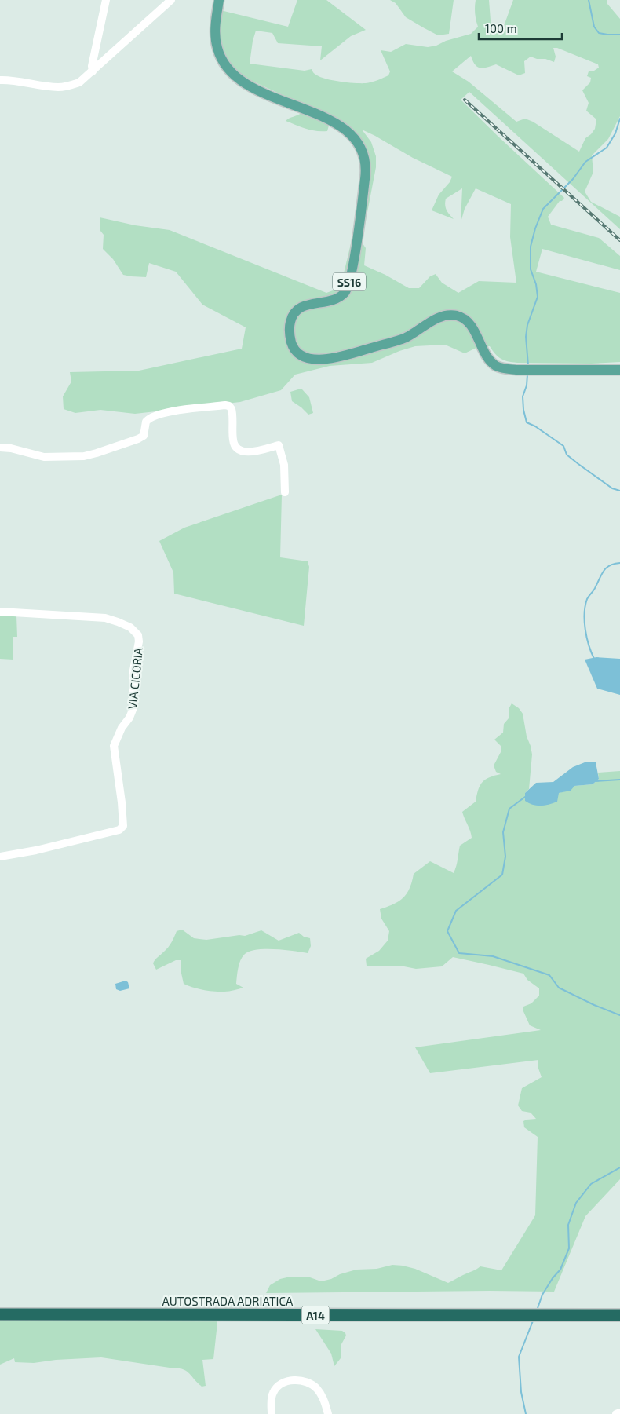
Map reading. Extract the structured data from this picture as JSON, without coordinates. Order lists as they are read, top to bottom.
{
  "streets": {
    "highway": ["AUTOSTRADA ADRIATICA", "A14"],
    "main road": ["SS16"],
    "street": ["VIA CICORIA"]
  },
  "scale_bar": "100 m"
}
